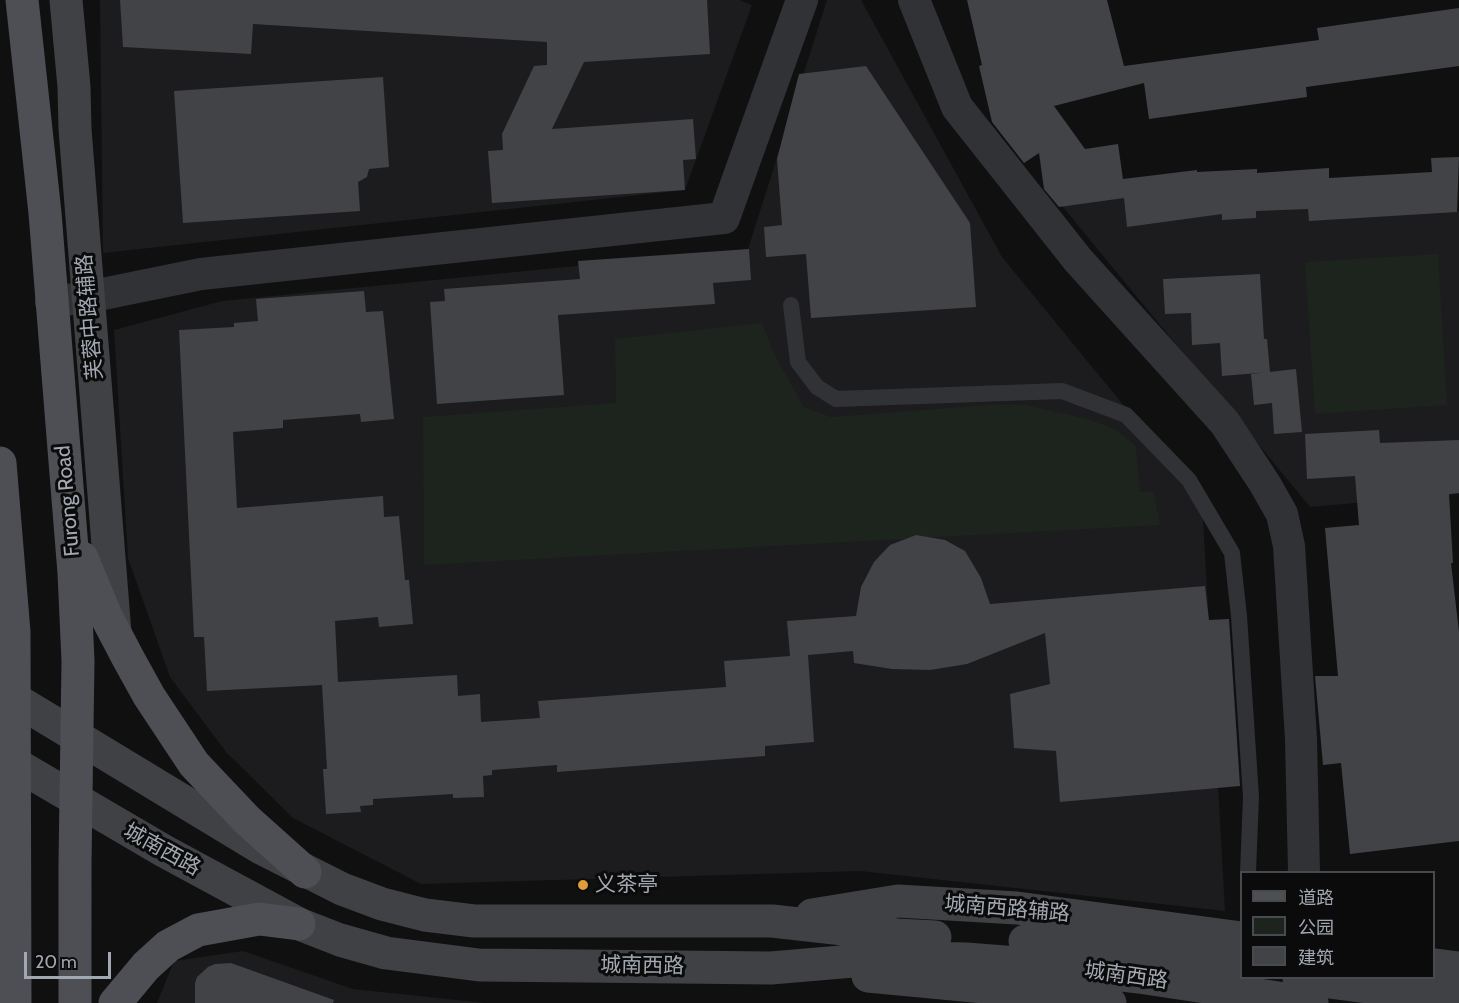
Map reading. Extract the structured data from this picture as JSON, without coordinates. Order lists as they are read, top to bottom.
{
  "streets": {
    "main road": [
      "芙蓉中路辅路",
      "Furong Road",
      "城南西路",
      "城南西路辅路"
    ]
  },
  "crossings": [
    ["Furong Road", "城南西路"],
    ["城南西路", "城南西路辅路"]
  ],
  "places": ["义茶亭"],
  "legend": ["道路", "公园", "建筑"],
  "scale_bar": "20 m"
}
